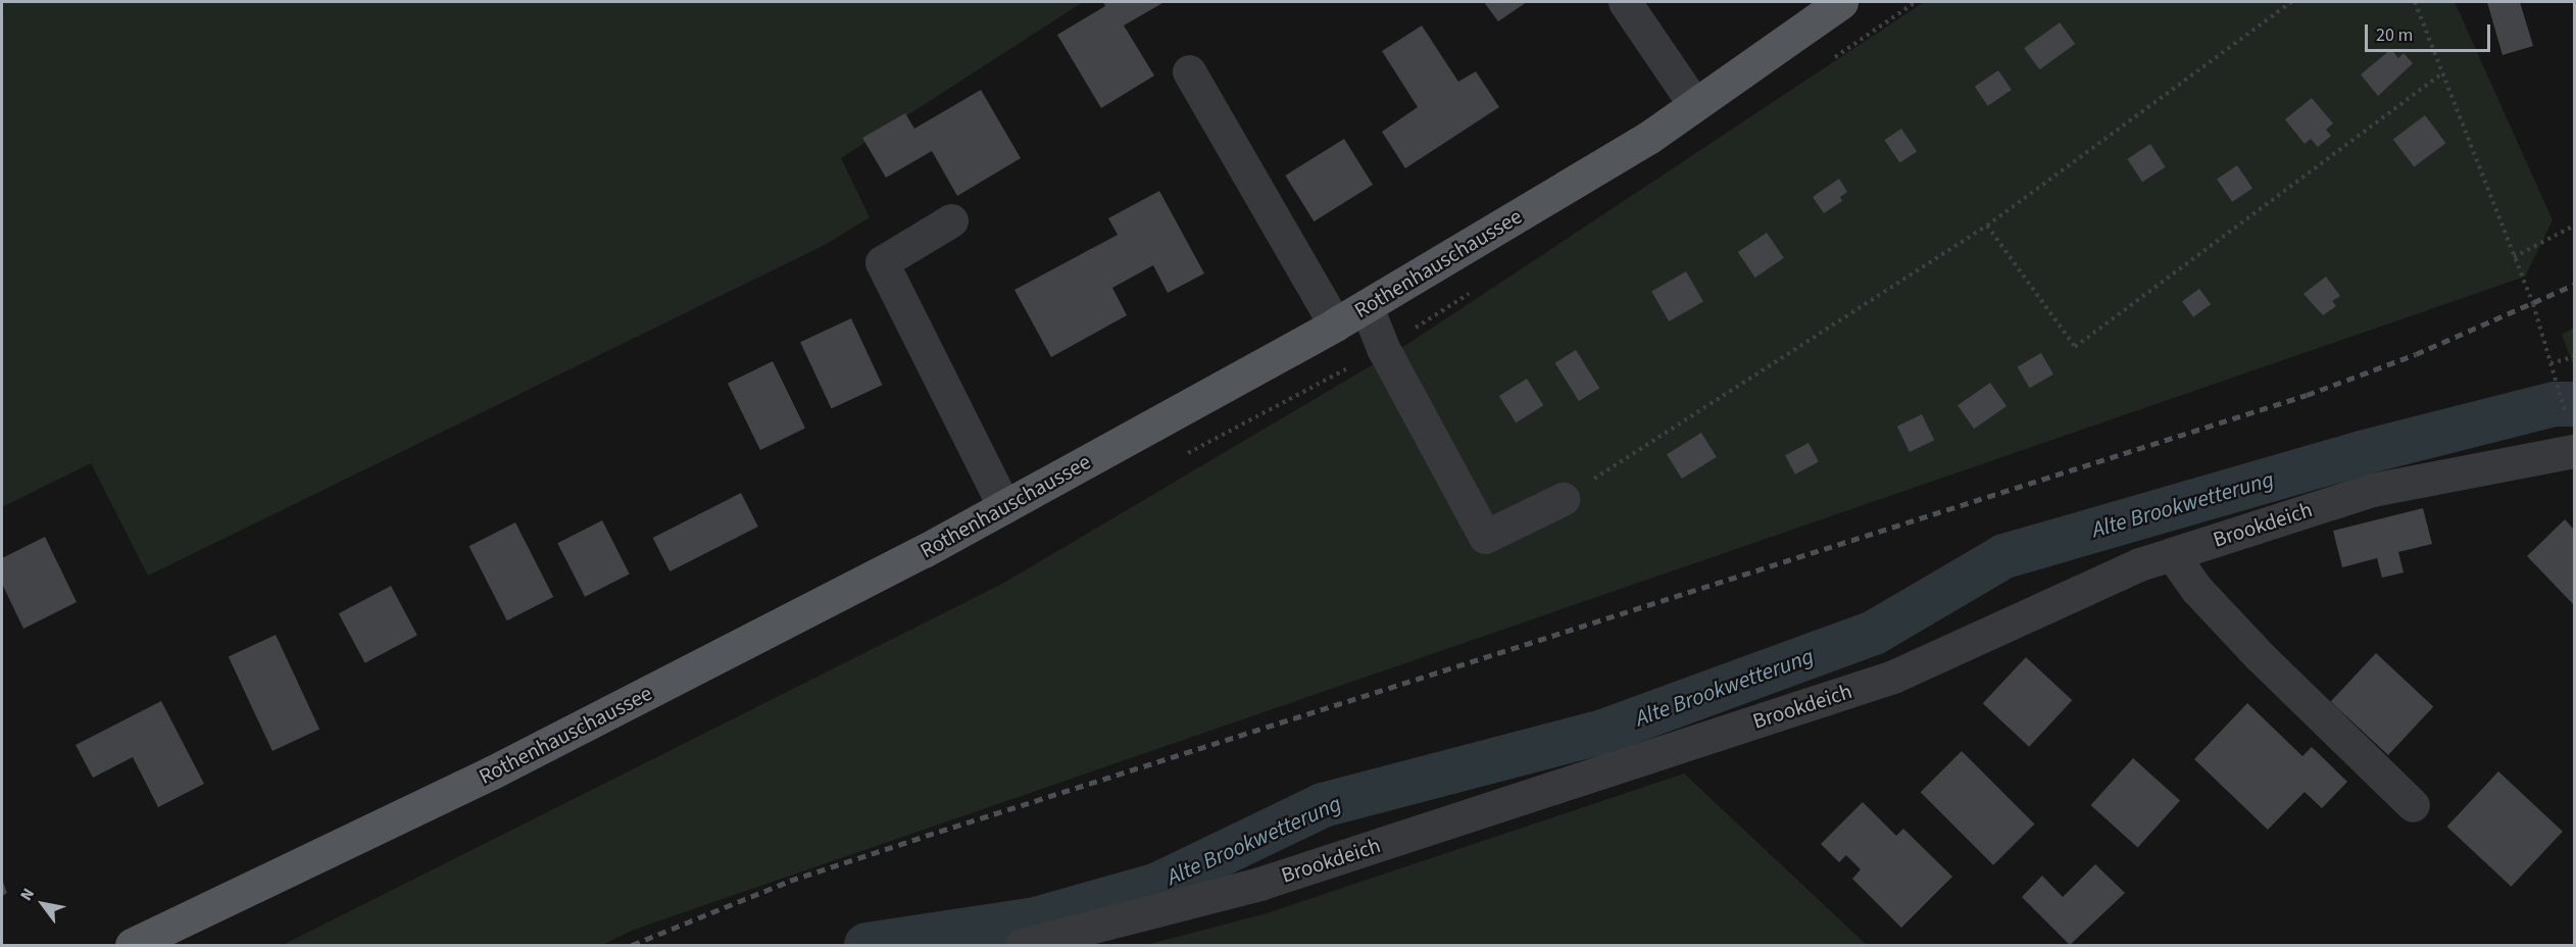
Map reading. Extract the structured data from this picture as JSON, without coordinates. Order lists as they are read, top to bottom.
{
  "streets": {
    "main road": ["Rothenhauschaussee"],
    "street": ["Brookdeich"]
  },
  "water": ["Alte Brookwetterung"],
  "scale_bar": "20 m",
  "north": "top left"
}
